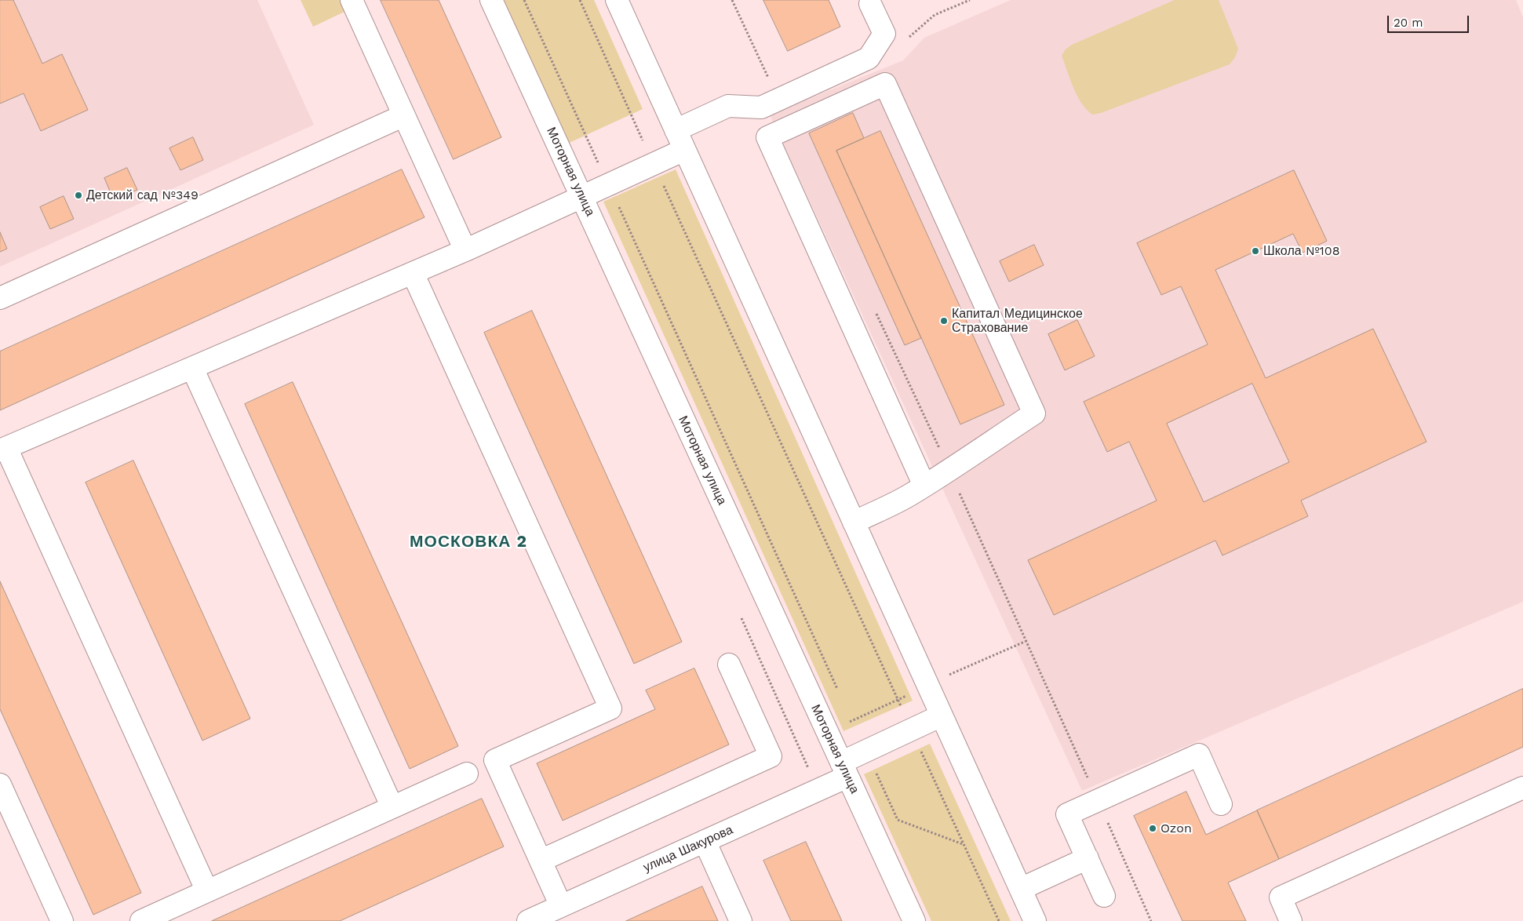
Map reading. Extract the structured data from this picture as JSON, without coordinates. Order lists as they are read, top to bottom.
{
  "streets": {
    "street": ["Моторная улица", "улица Шакурова"]
  },
  "crossings": [
    ["Моторная улица", "улица Шакурова"]
  ],
  "districts": ["МОСКОВКА 2"],
  "places": [
    "Детский сад №349",
    "Школа №108",
    "Капитал Медицинское Страхование",
    "Ozon"
  ],
  "scale_bar": "20 m"
}
